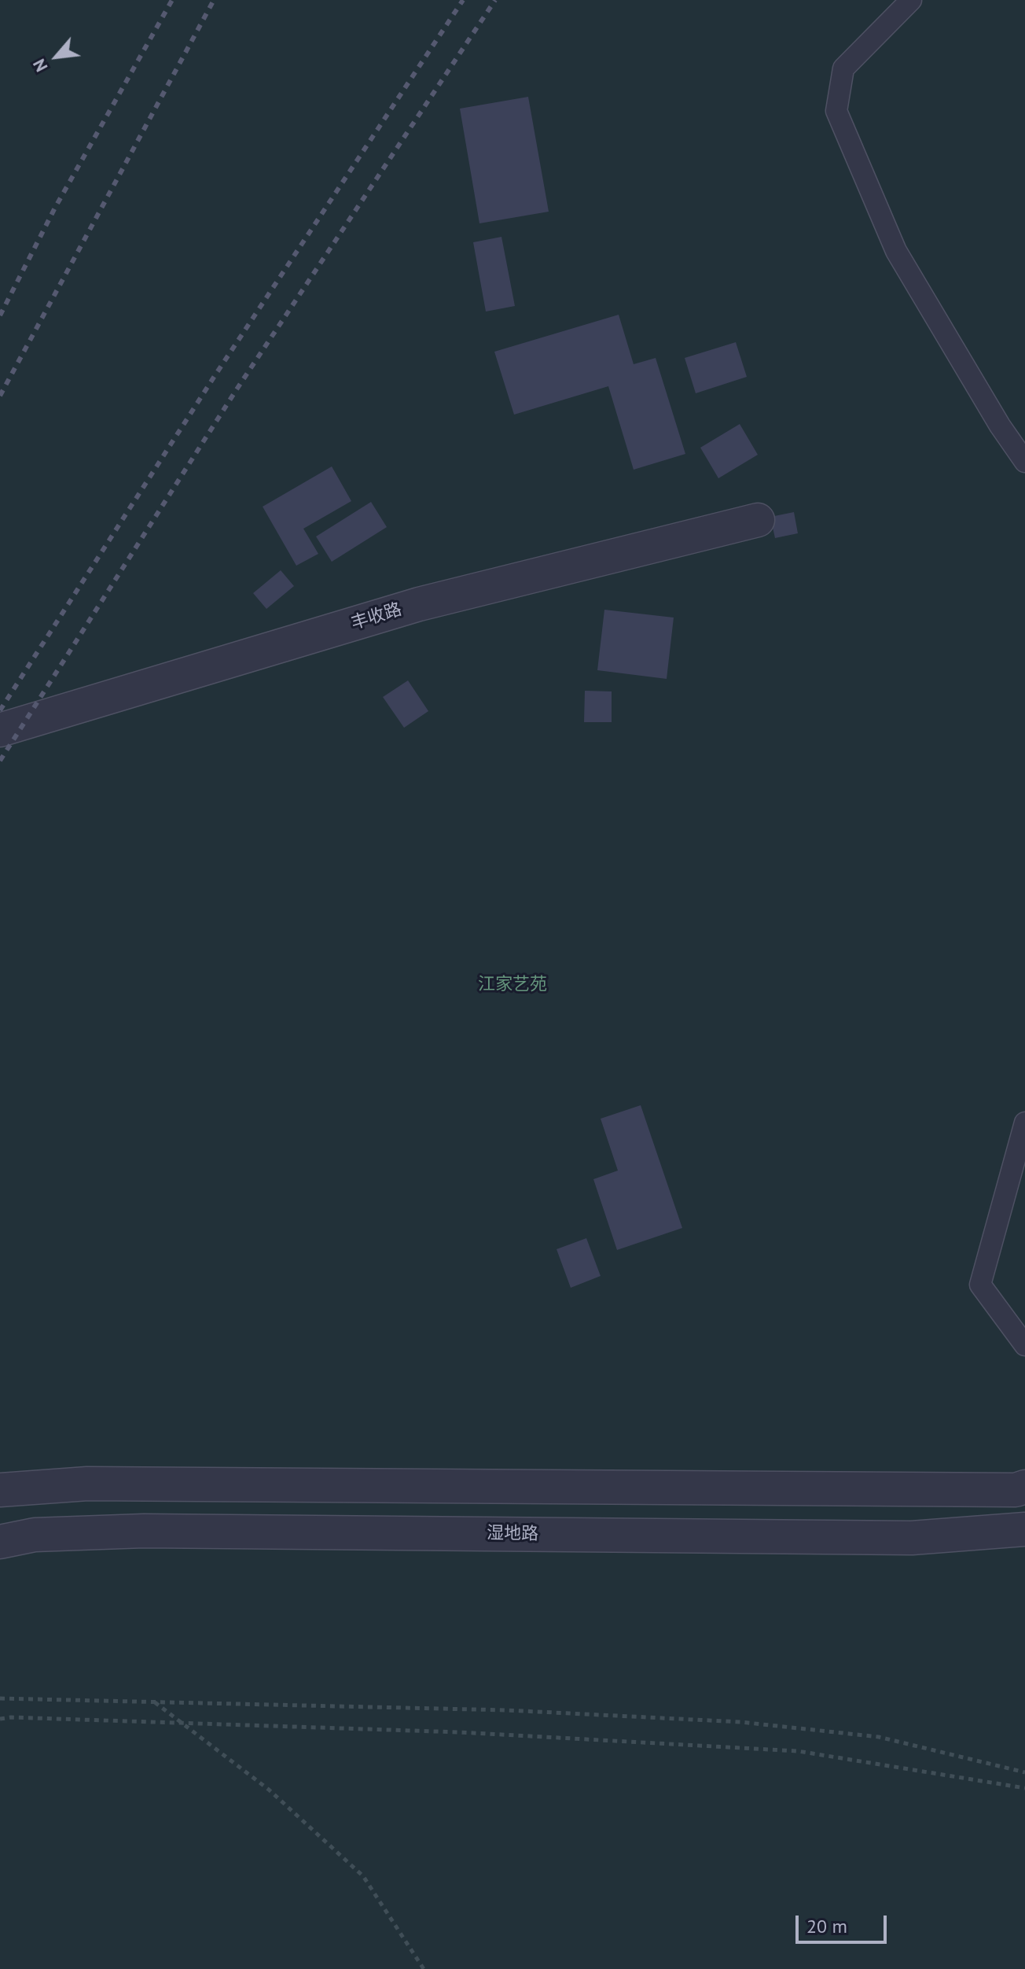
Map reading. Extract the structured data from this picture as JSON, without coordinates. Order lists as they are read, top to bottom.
{
  "streets": {
    "street": ["丰收路", "湿地路"]
  },
  "parks": ["江家艺苑"],
  "scale_bar": "20 m",
  "north": "bottom left"
}
